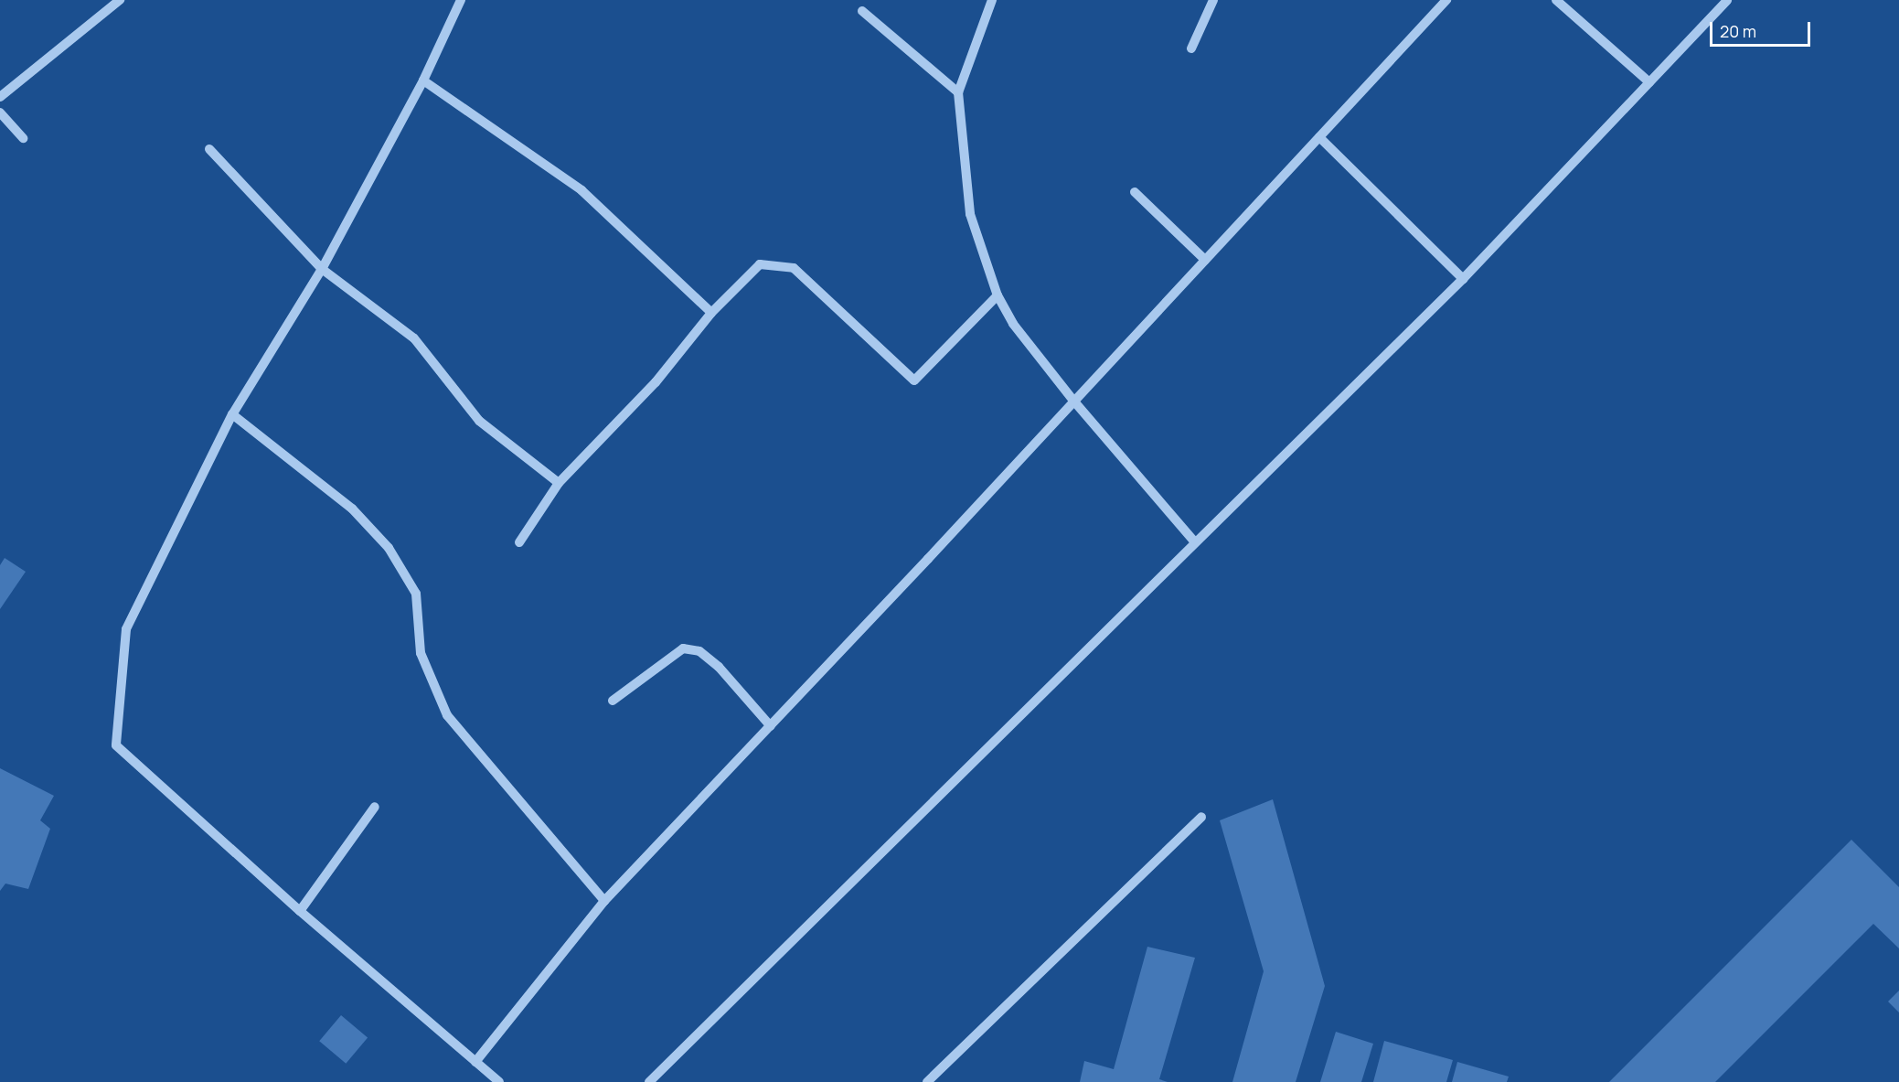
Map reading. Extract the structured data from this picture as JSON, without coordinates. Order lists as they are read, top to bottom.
{
  "scale_bar": "20 m"
}
